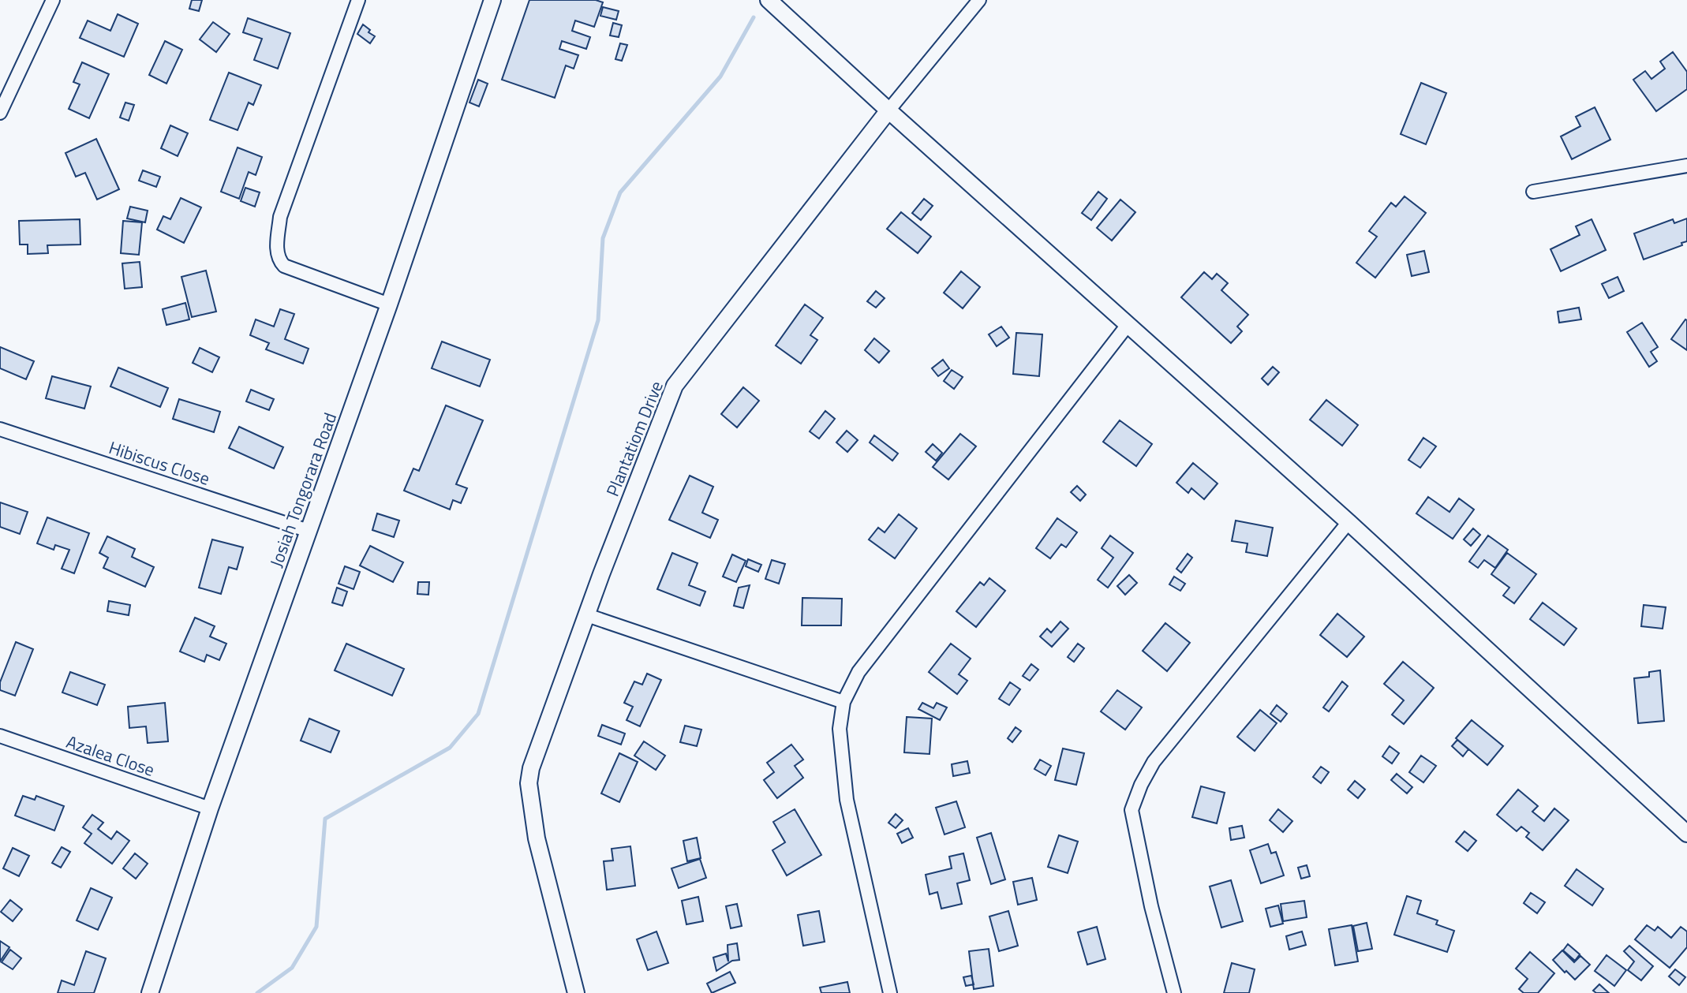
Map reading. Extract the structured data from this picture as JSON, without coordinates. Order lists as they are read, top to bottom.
{
  "streets": {
    "street": [
      "Plantatiom Drive",
      "Hibiscus Close",
      "Josiah Tongorara Road",
      "Azalea Close"
    ]
  },
  "crossings": [
    ["Hibiscus Close", "Josiah Tongorara Road"],
    ["Josiah Tongorara Road", "Azalea Close"]
  ]
}
